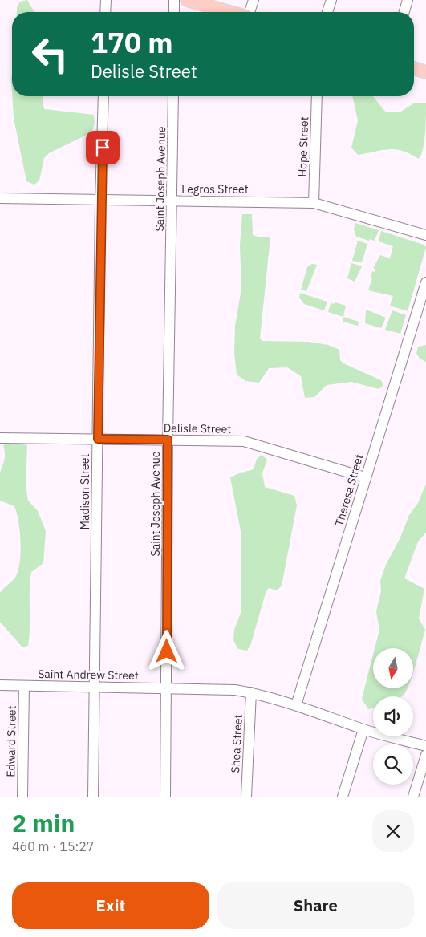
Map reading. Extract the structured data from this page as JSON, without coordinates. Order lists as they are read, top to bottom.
{
  "streets": {
    "street": [
      "Hope Street",
      "Saint Joseph Avenue",
      "Legros Street",
      "Delisle Street",
      "Theresa Street",
      "Madison Street",
      "Saint Andrew Street",
      "Edward Street",
      "Shea Street"
    ]
  },
  "crossings": [
    ["Hope Street", "Legros Street"],
    ["Saint Joseph Avenue", "Legros Street"],
    ["Saint Joseph Avenue", "Delisle Street"],
    ["Saint Joseph Avenue", "Saint Andrew Street"],
    ["Legros Street", "Madison Street"],
    ["Delisle Street", "Theresa Street"],
    ["Delisle Street", "Madison Street"],
    ["Theresa Street", "Saint Andrew Street"],
    ["Madison Street", "Saint Andrew Street"],
    ["Saint Andrew Street", "Edward Street"],
    ["Saint Andrew Street", "Shea Street"]
  ],
  "north": "bottom",
  "page": {
    "turn": ["170 m", "Delisle Street"],
    "heading": ["2 min", "460 m · 15:27"],
    "buttons": ["Exit", "Share"]
  }
}
